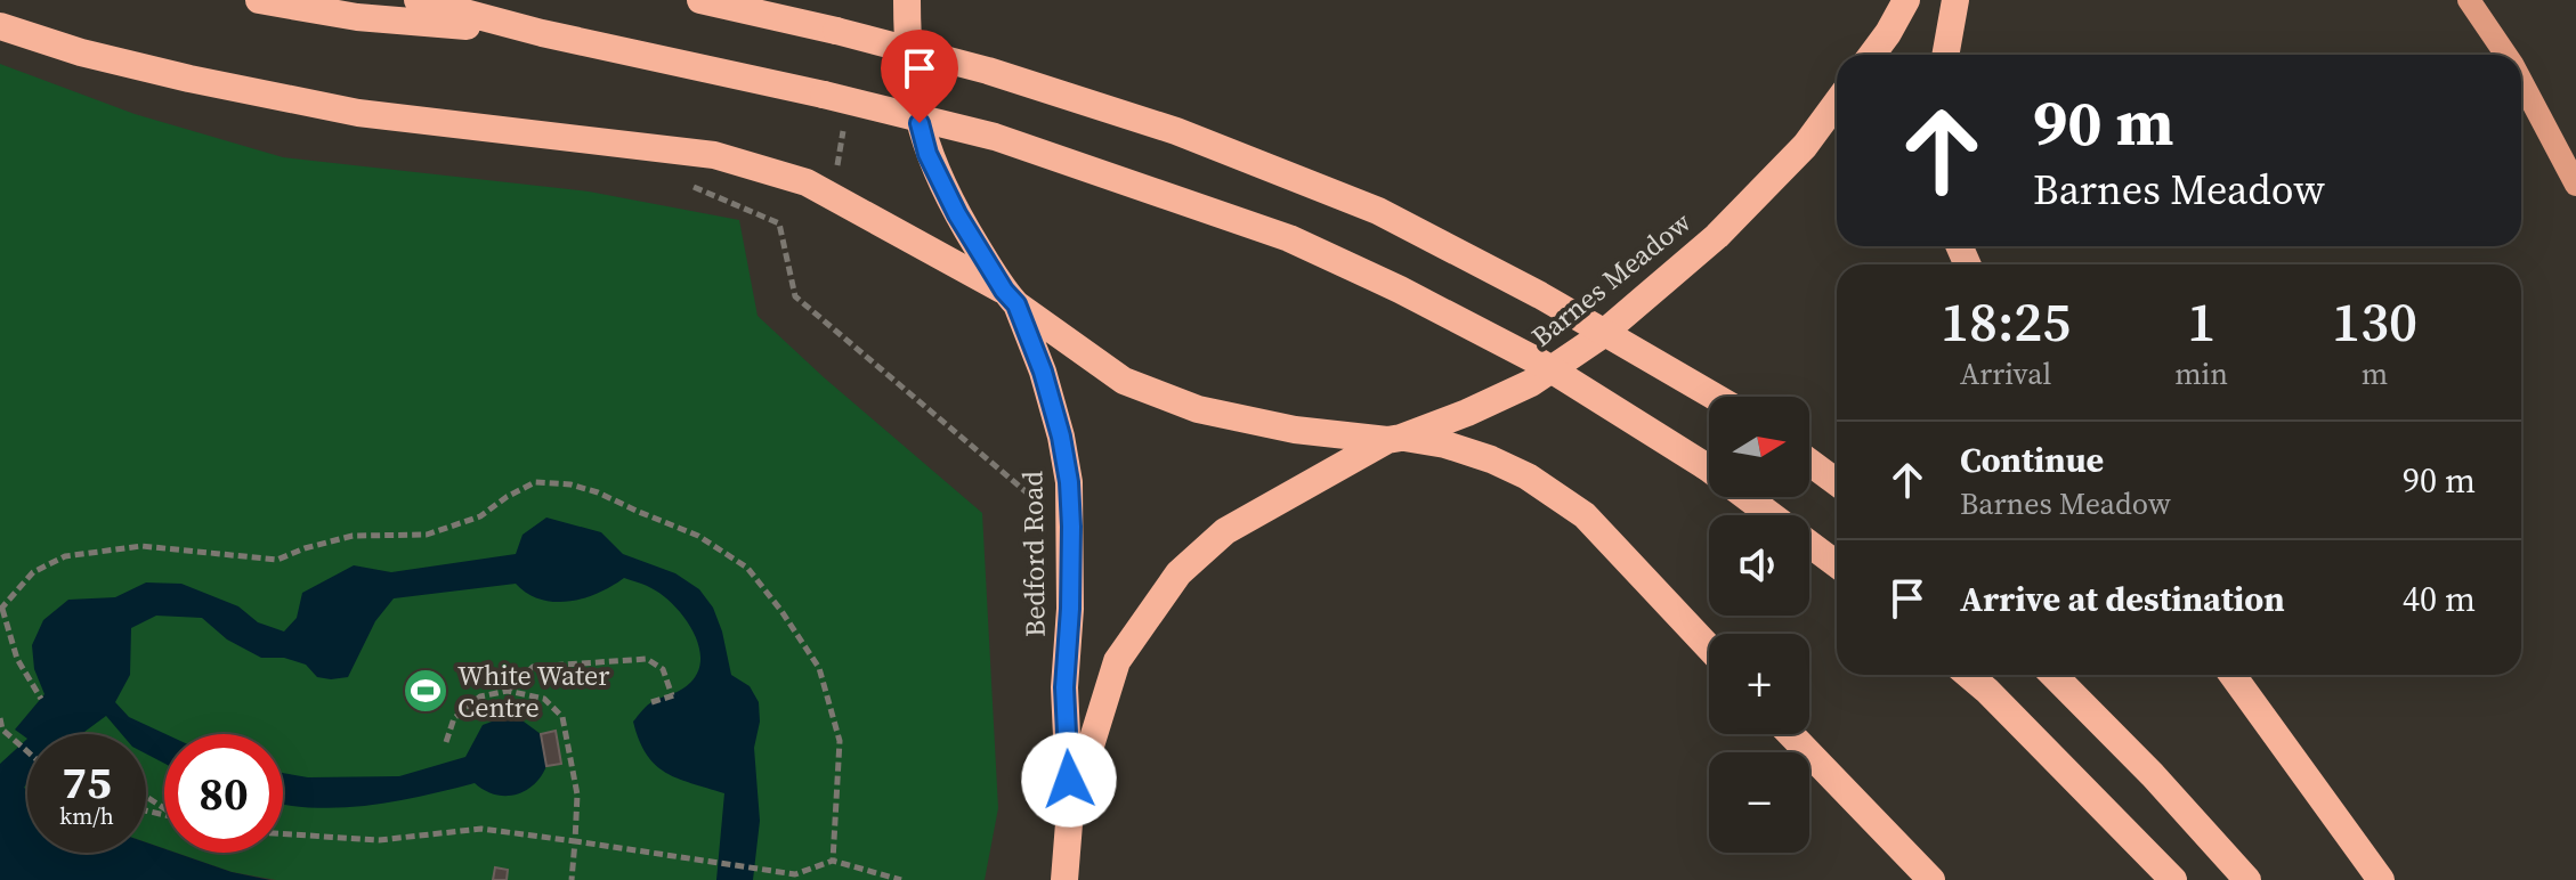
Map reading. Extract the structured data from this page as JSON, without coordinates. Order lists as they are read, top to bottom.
{
  "streets": {
    "highway": ["Barnes Meadow", "Bedford Road"]
  },
  "crossings": [
    ["Barnes Meadow", "Bedford Road"]
  ],
  "places": {
    "sports": ["White Water Centre"]
  },
  "north": "right",
  "page": {
    "turn": ["90 m", "Barnes Meadow"],
    "eta": [
      "18:25",
      "Arrival",
      "1",
      "min",
      "130",
      "m"
    ],
    "map_buttons": ["+", "−"],
    "list": [
      {
        "name": "Continue",
        "note": "Barnes Meadow",
        "value": "90 m"
      },
      {
        "name": "Arrive at destination",
        "value": "40 m"
      }
    ],
    "speed": "75 km/h",
    "limit": "80"
  }
}
